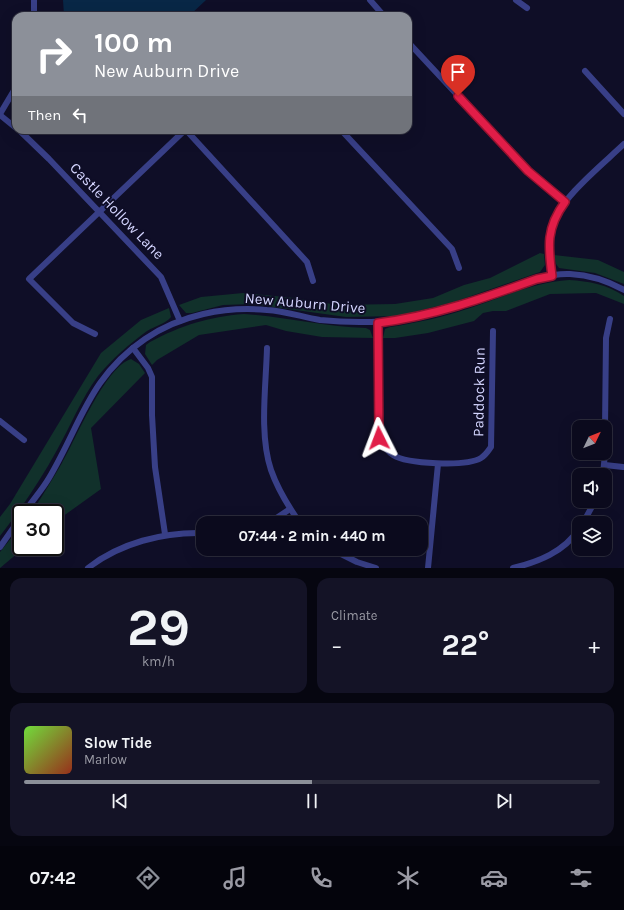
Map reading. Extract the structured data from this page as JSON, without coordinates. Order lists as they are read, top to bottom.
{
  "streets": {
    "street": ["Castle Hollow Lane", "New Auburn Drive", "Paddock Run"]
  },
  "crossings": [
    ["Castle Hollow Lane", "New Auburn Drive"]
  ],
  "north": "top right",
  "page": {
    "turn": ["100 m", "New Auburn Drive"],
    "then": "Then",
    "limit": "30",
    "trip": "07:44 · 2 min · 440 m",
    "tile": [
      ["29", "km/h"],
      "Climate"
    ],
    "heat": ["−", "22°", "+"],
    "song": ["Slow Tide", "Marlow"],
    "tabs": "07:42"
  }
}
